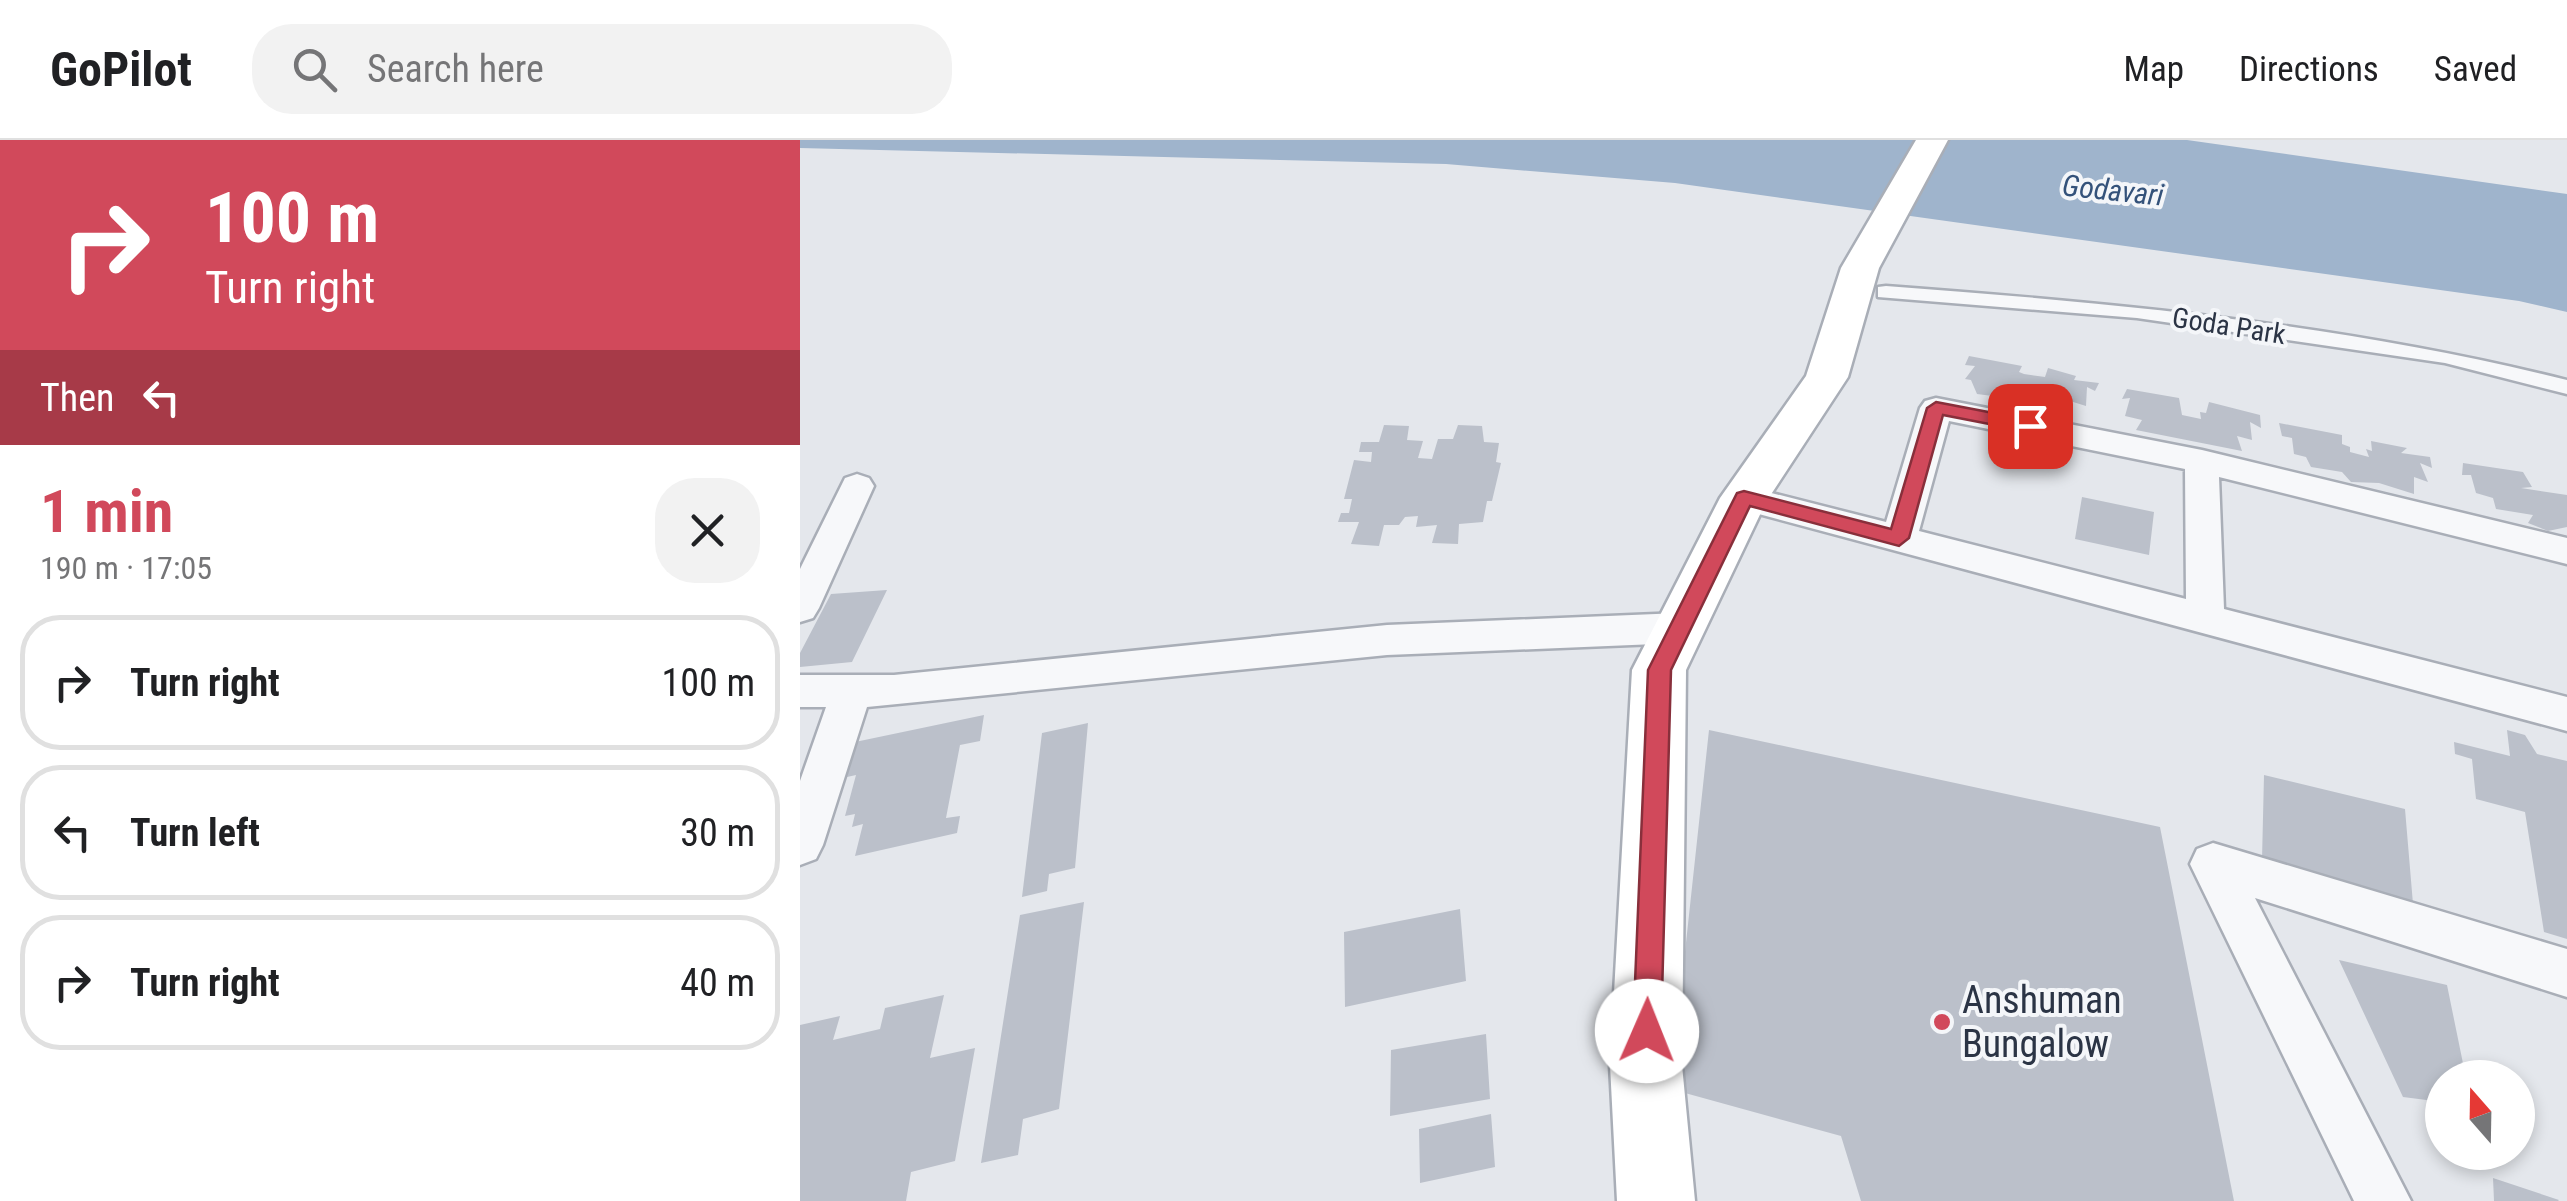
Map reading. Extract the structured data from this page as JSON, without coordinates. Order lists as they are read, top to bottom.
{
  "streets": {
    "street": ["Goda Park"]
  },
  "water": ["Godavari"],
  "places": ["Anshuman Bungalow"],
  "north": "top",
  "page": {
    "header": "GoPilot",
    "search": "Search here",
    "nav": ["Map", "Directions", "Saved"],
    "turn": ["100 m", "Turn right"],
    "then": "Then",
    "heading": ["1 min", "190 m · 17:05"],
    "list": [
      {
        "name": "Turn right",
        "value": "100 m"
      },
      {
        "name": "Turn left",
        "value": "30 m"
      },
      {
        "name": "Turn right",
        "value": "40 m"
      }
    ]
  }
}
